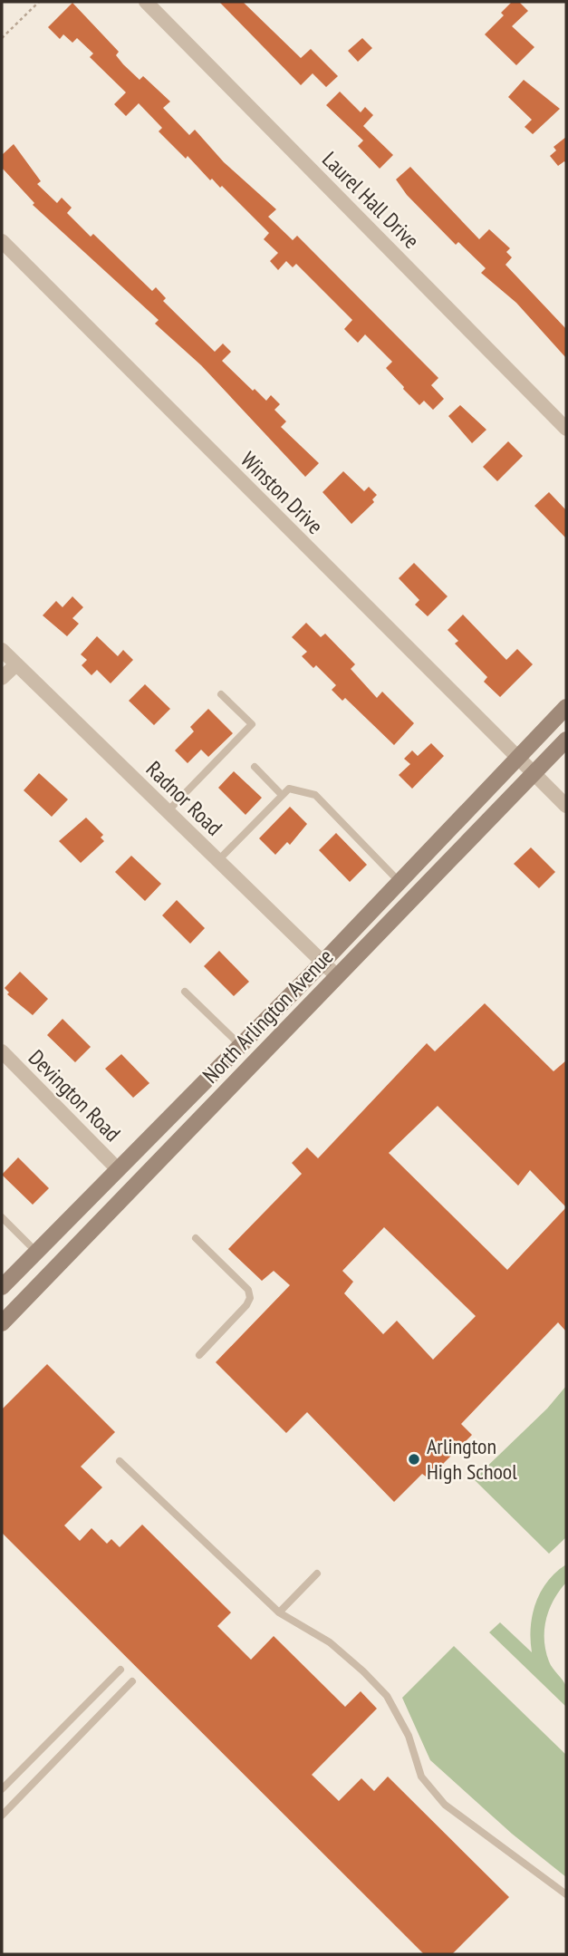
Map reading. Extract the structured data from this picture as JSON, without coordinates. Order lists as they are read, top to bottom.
{
  "streets": {
    "main road": ["North Arlington Avenue"],
    "street": [
      "Laurel Hall Drive",
      "Winston Drive",
      "Radnor Road",
      "Devington Road"
    ]
  },
  "crossings": [
    ["Winston Drive", "North Arlington Avenue"],
    ["Radnor Road", "North Arlington Avenue"],
    ["North Arlington Avenue", "Devington Road"]
  ],
  "places": ["Arlington High School"]
}
